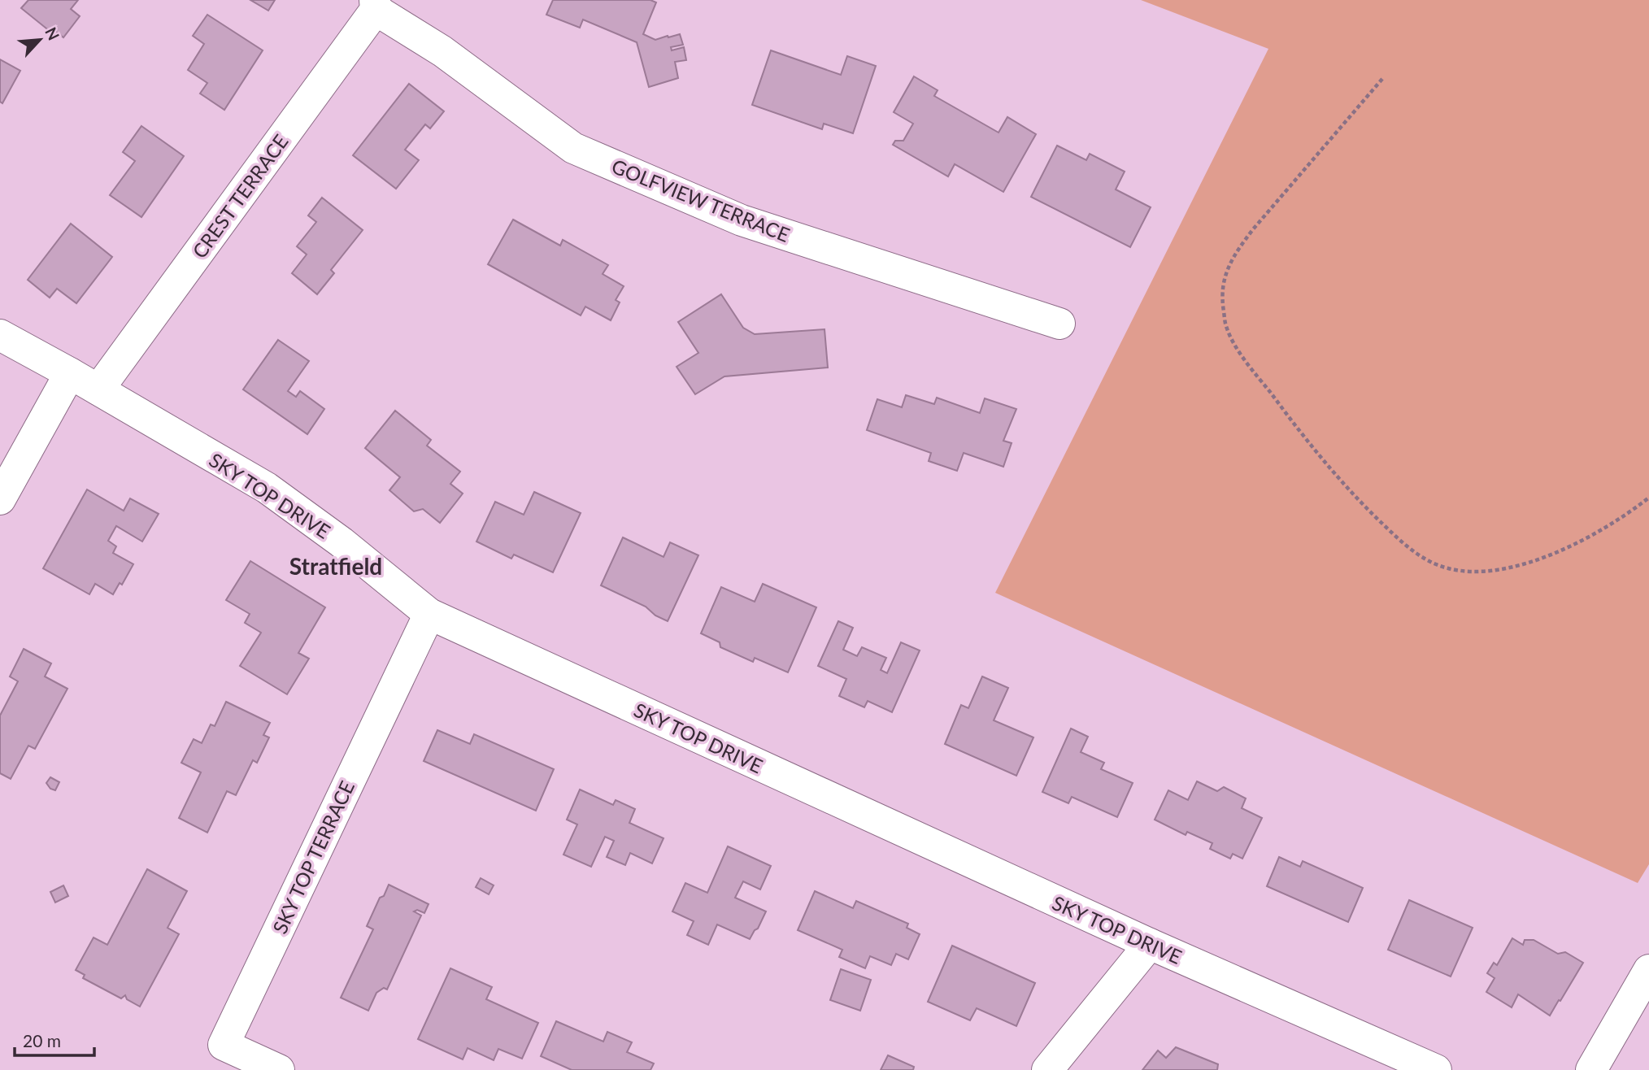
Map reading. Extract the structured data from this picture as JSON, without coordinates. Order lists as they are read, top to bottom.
{
  "streets": {
    "street": [
      "CREST TERRACE",
      "GOLFVIEW TERRACE",
      "SKY TOP DRIVE",
      "SKY TOP TERRACE"
    ]
  },
  "crossings": [
    ["CREST TERRACE", "GOLFVIEW TERRACE"],
    ["CREST TERRACE", "SKY TOP DRIVE"],
    ["SKY TOP DRIVE", "SKY TOP TERRACE"]
  ],
  "districts": ["Stratfield"],
  "scale_bar": "20 m",
  "north": "top right"
}
